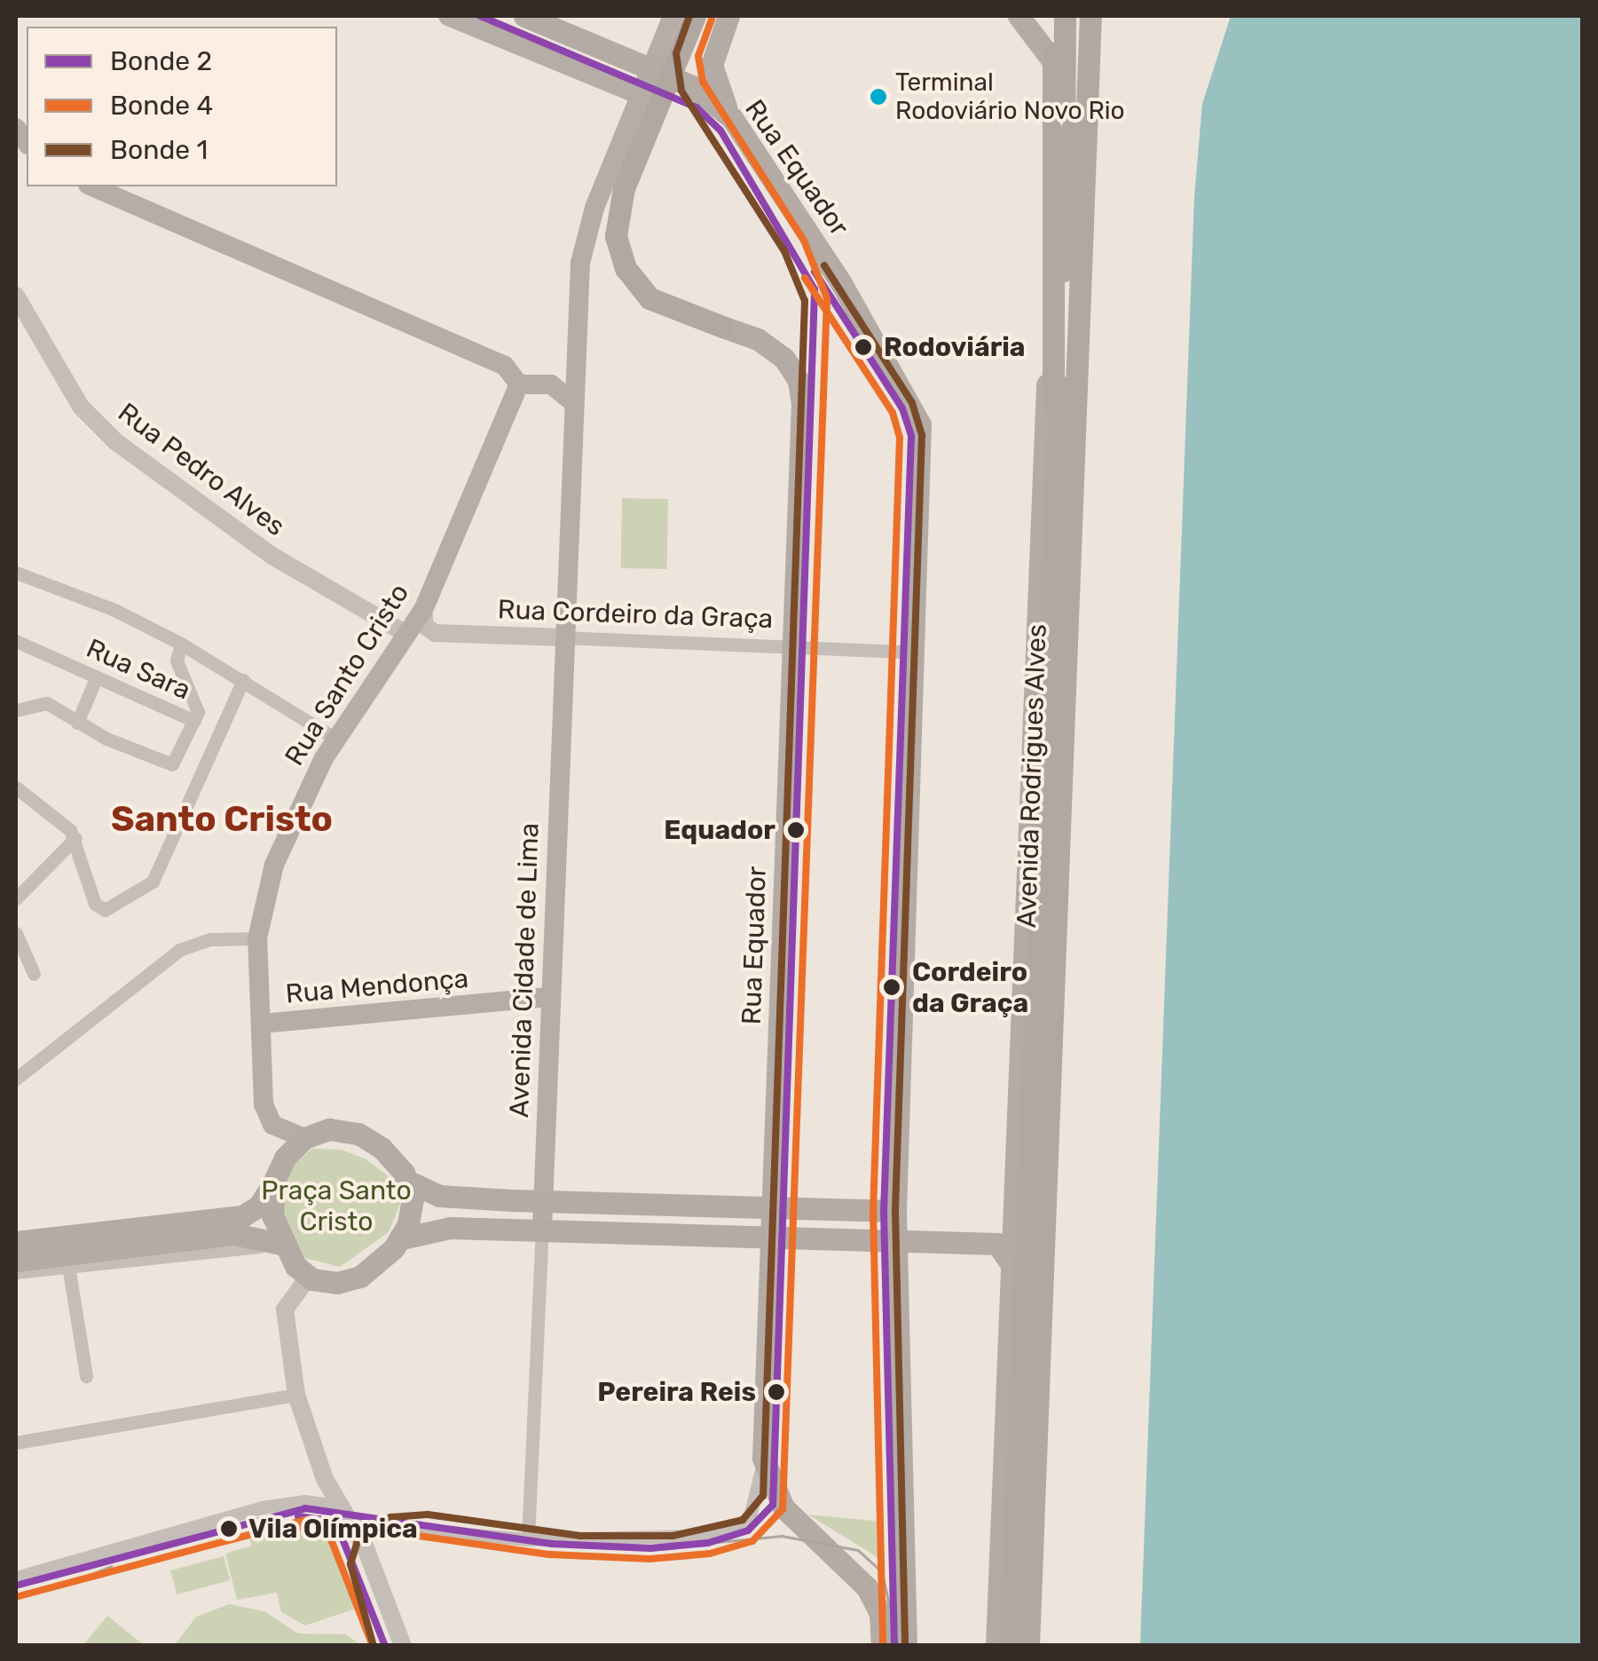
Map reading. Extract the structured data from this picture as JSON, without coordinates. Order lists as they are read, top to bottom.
{
  "streets": {
    "highway": ["Avenida Rodrigues Alves"],
    "main road": [
      "Rua Equador",
      "Rua Santo Cristo",
      "Avenida Cidade de Lima",
      "Rua Mendonça"
    ],
    "street": ["Rua Pedro Alves", "Rua Cordeiro da Graça", "Rua Sara"]
  },
  "crossings": [
    ["Rua Equador", "Rua Cordeiro da Graça"],
    ["Rua Equador", "Avenida Cidade de Lima"],
    ["Rua Pedro Alves", "Rua Santo Cristo"],
    ["Rua Cordeiro da Graça", "Rua Santo Cristo"],
    ["Rua Cordeiro da Graça", "Avenida Cidade de Lima"],
    ["Rua Sara", "Rua Santo Cristo"],
    ["Rua Santo Cristo", "Rua Mendonça"],
    ["Avenida Cidade de Lima", "Rua Mendonça"]
  ],
  "districts": ["Santo Cristo"],
  "parks": ["Praça Santo Cristo"],
  "places": [
    "Terminal Rodoviário Novo Rio",
    "Rodoviária",
    "Equador",
    "Cordeiro da Graça",
    "Pereira Reis",
    "Vila Olímpica"
  ],
  "lines": ["tram line 2", "tram line 1", "tram line 4"],
  "legend": ["Bonde 2", "Bonde 4", "Bonde 1"]
}
